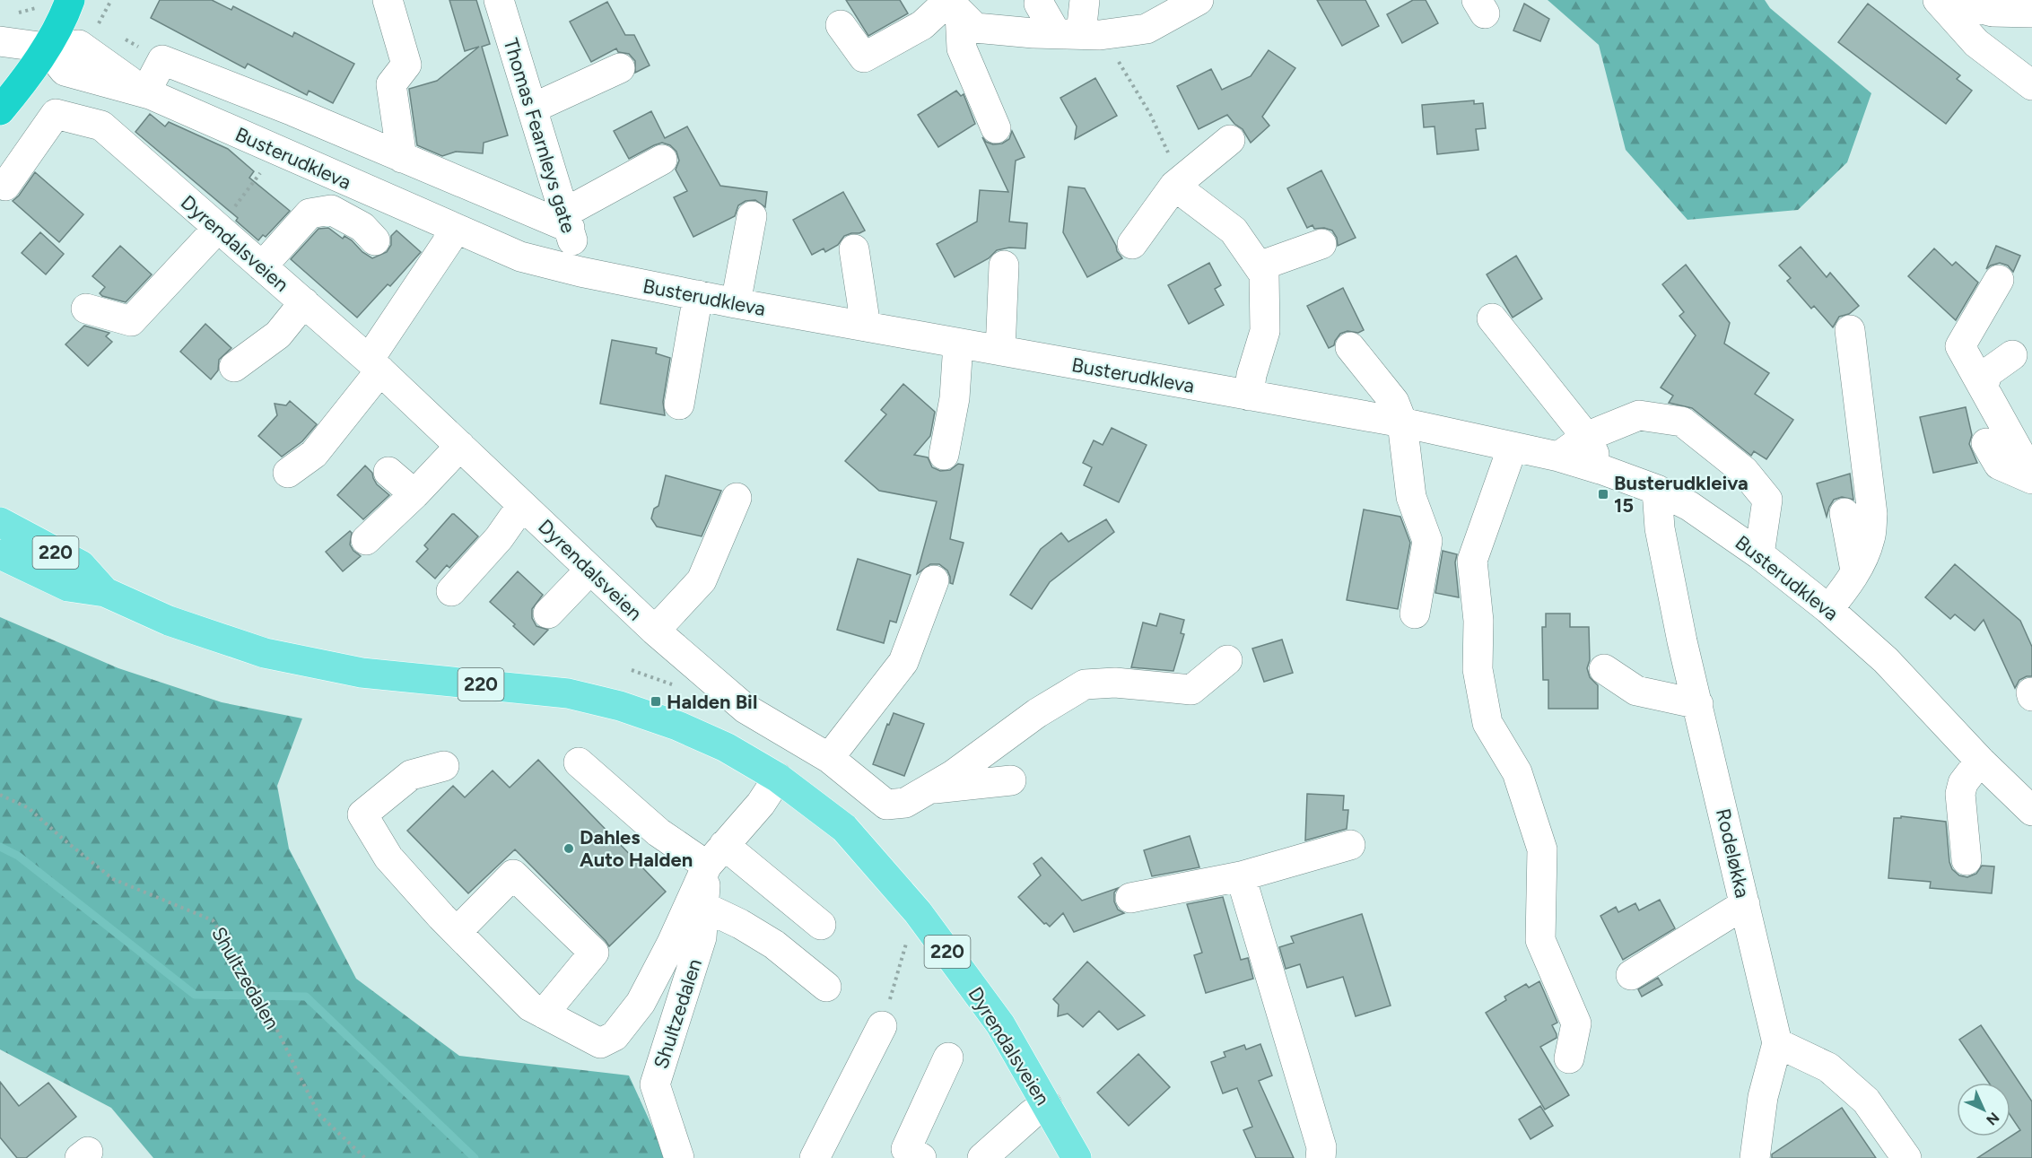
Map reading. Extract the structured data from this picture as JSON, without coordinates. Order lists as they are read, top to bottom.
{
  "streets": {
    "main road": ["Dyrendalsveien", "220"],
    "street": [
      "Thomas Fearnleys gate",
      "Busterudkleva",
      "Rodeløkka",
      "Shultzedalen"
    ]
  },
  "crossings": [
    ["Thomas Fearnleys gate", "Busterudkleva"],
    ["Busterudkleva", "Rodeløkka"],
    ["Dyrendalsveien", "220"]
  ],
  "places": {
    "transit": ["Busterudkleiva 15", "Halden Bil"],
    "other": ["Dahles Auto Halden"]
  },
  "north": "bottom right"
}
